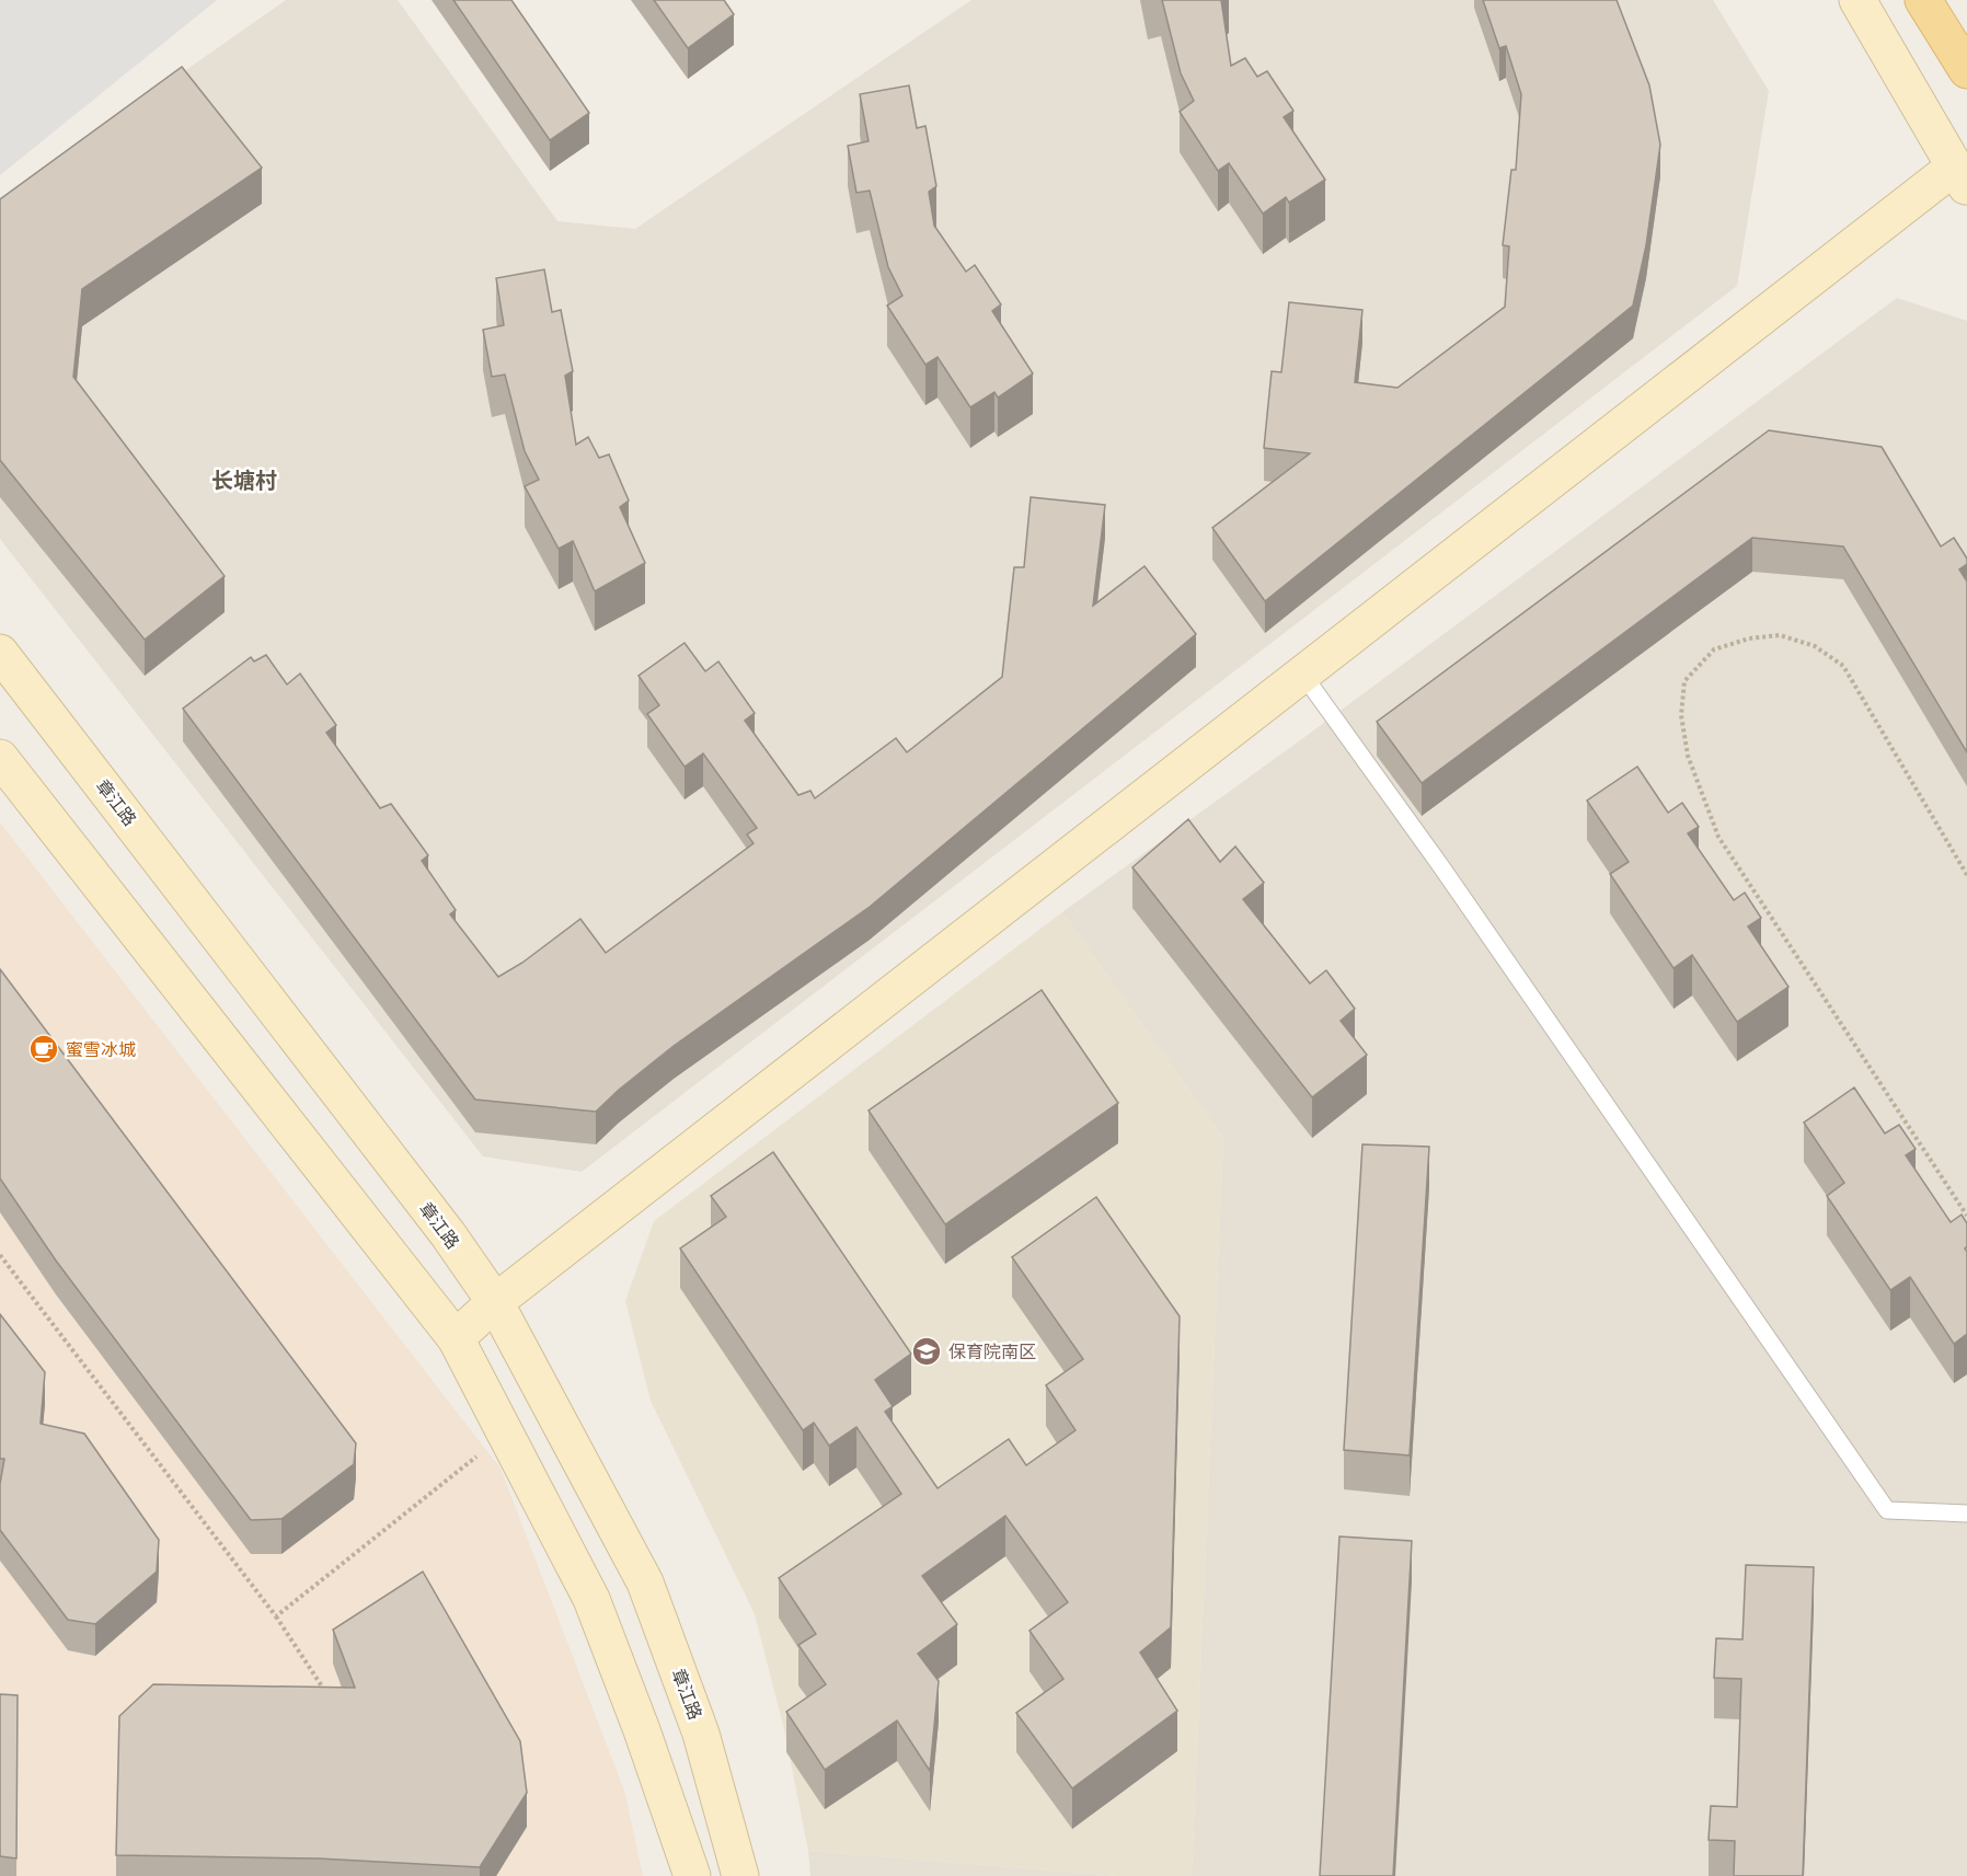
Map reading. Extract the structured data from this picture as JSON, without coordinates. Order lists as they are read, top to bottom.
{
  "streets": {
    "main road": ["章江路"]
  },
  "districts": ["长塘村"],
  "places": {
    "cafe": ["蜜雪冰城"],
    "school or university": ["保育院南区"]
  }
}
